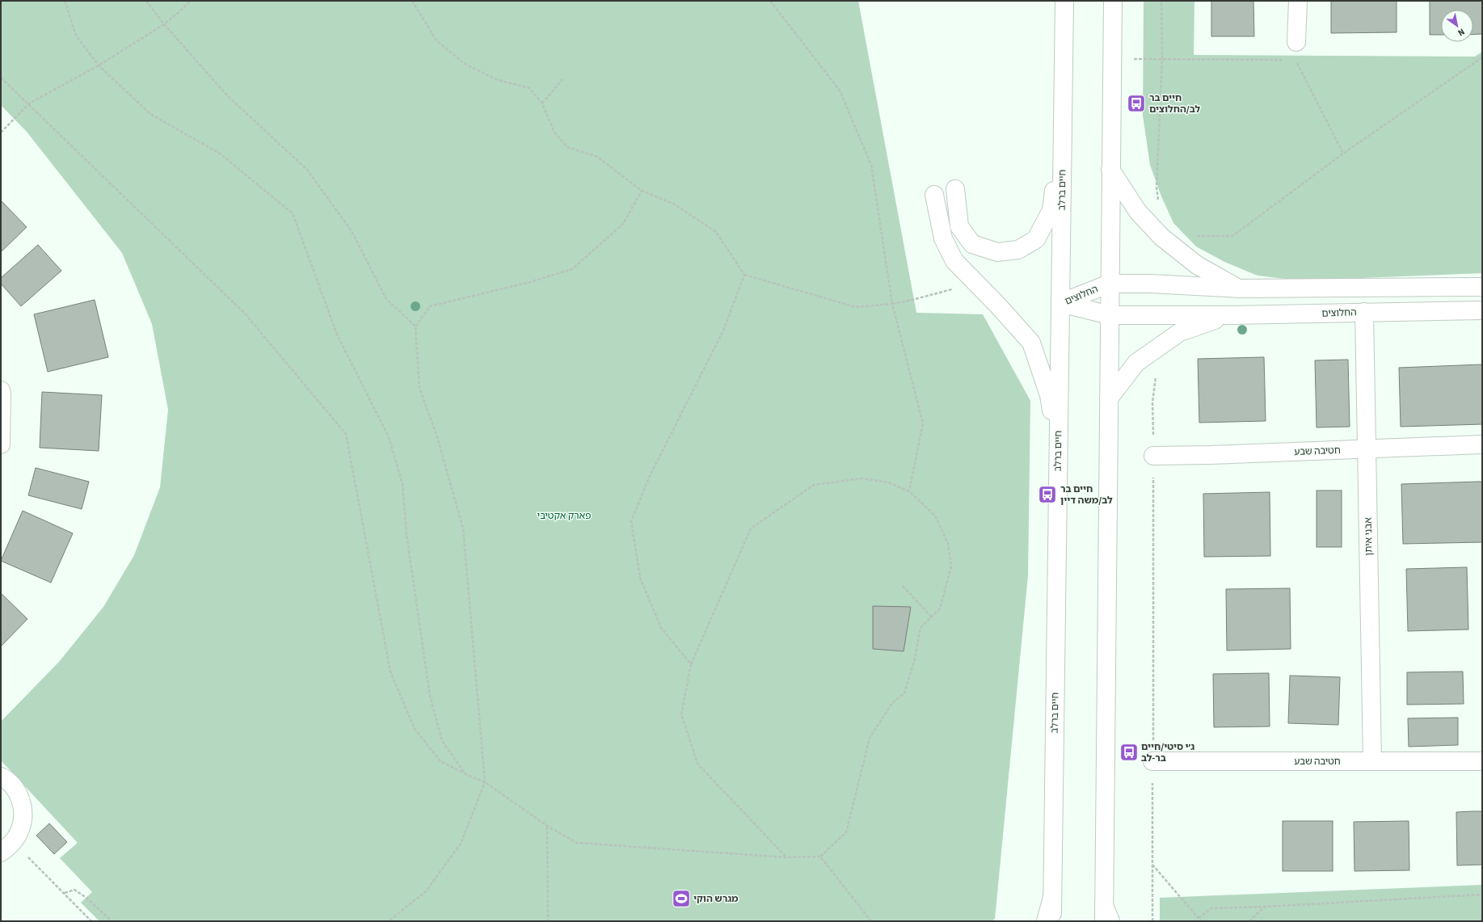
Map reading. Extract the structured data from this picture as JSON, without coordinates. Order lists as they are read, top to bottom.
{
  "streets": {
    "street": [
      "חיים ברלב",
      "החלוצים",
      "חטיבה שבע",
      "אבני איתן"
    ]
  },
  "crossings": [
    ["חיים ברלב", "החלוצים"],
    ["החלוצים", "אבני איתן"],
    ["חטיבה שבע", "אבני איתן"]
  ],
  "parks": ["פארק אקטיבי"],
  "places": {
    "bus stop": ["חיים בר לב/החלוצים", "חיים בר לב/משה דיין", "ג׳י סיטי/חיים בר-לב"],
    "sports": ["מגרש הוקי"]
  },
  "north": "bottom right"
}
